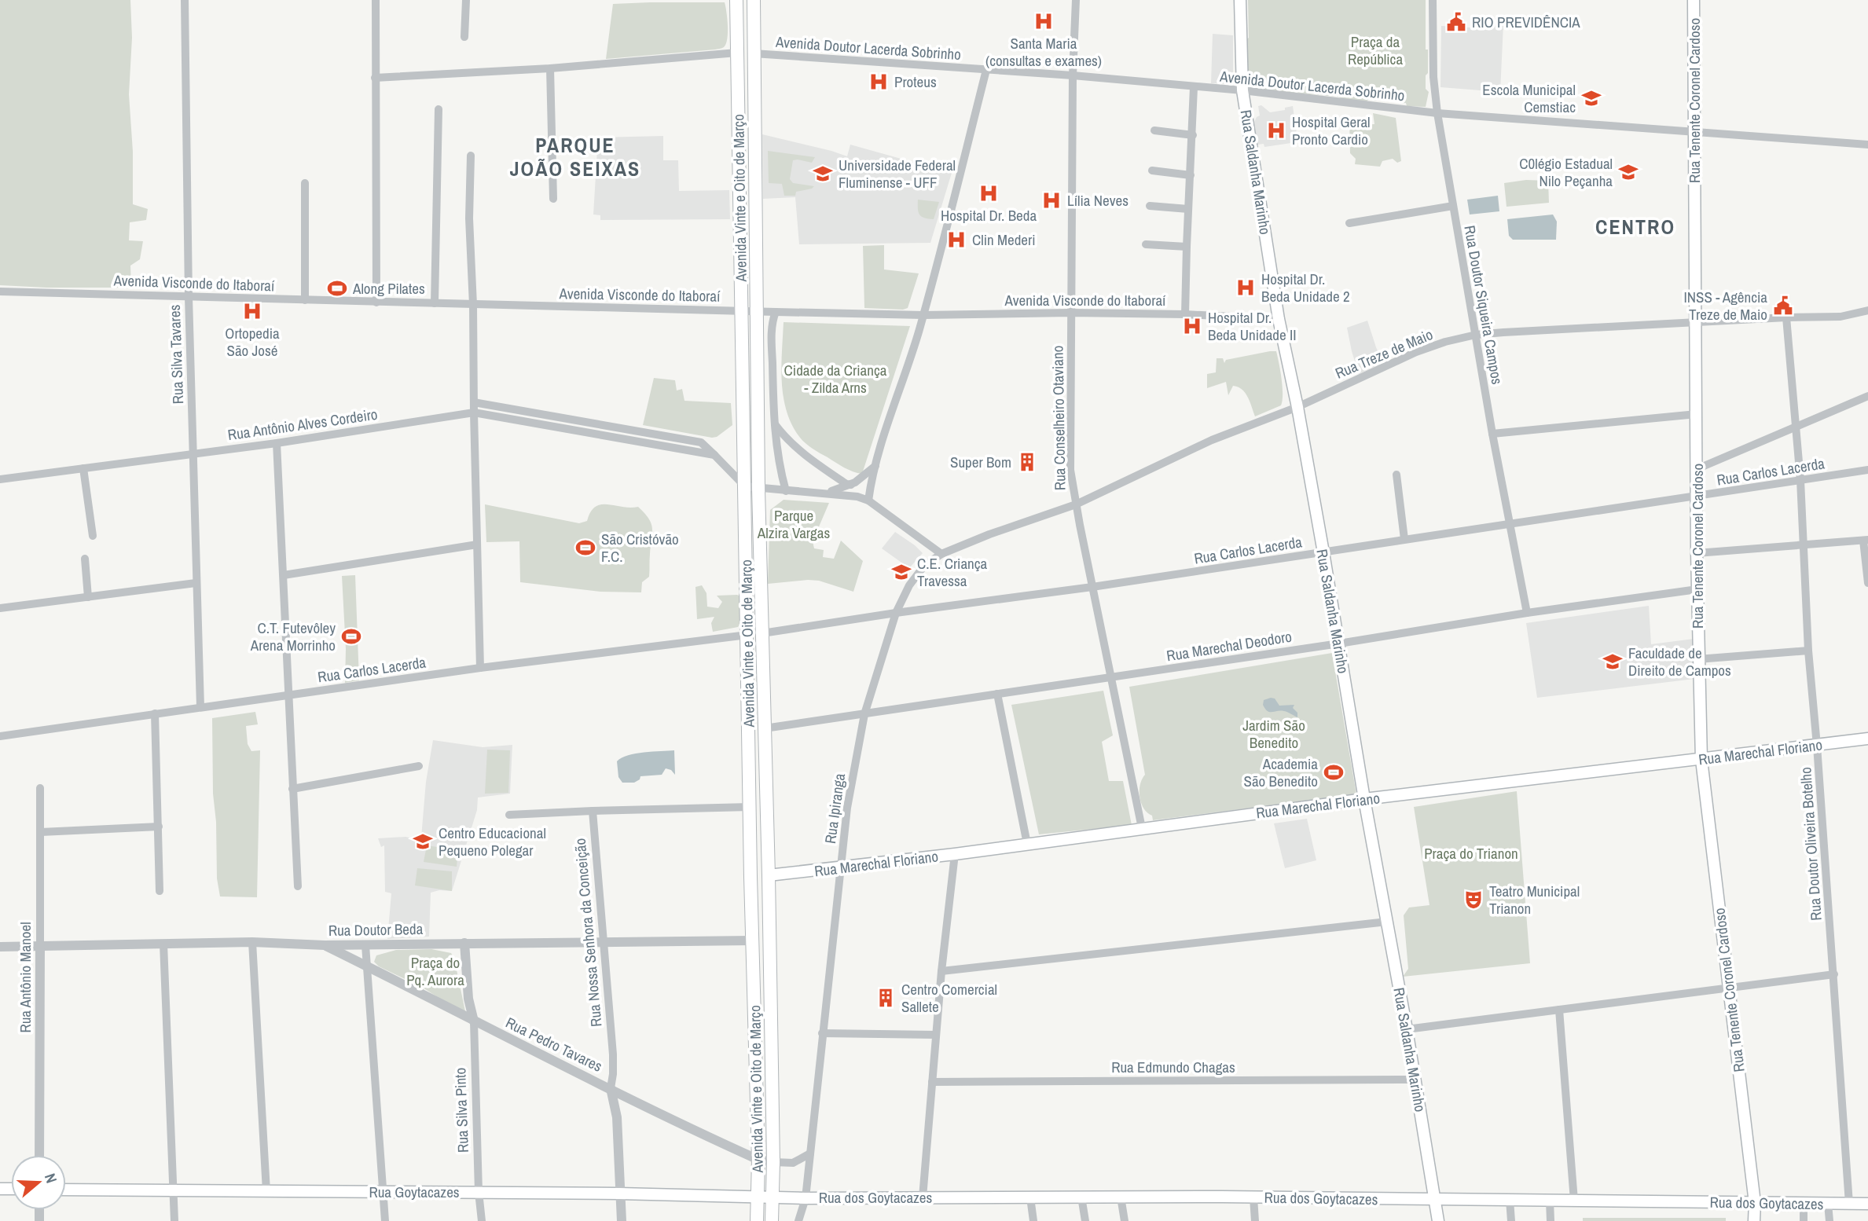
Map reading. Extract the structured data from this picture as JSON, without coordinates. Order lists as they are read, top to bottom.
{
  "streets": {
    "main road": [
      "Rua Tenente Coronel Cardoso",
      "Rua Saldanha Marinho",
      "Avenida Vinte e Oito de Março",
      "Rua Marechal Floriano",
      "Rua Goytacazes",
      "Rua dos Goytacazes"
    ],
    "street": [
      "Avenida Doutor Lacerda Sobrinho",
      "Avenida Visconde do Itaboraí",
      "Rua Doutor Siqueira Campos",
      "Rua Treze de Maio",
      "Rua Silva Tavares",
      "Rua Conselheiro Otaviano",
      "Rua Antônio Alves Cordeiro",
      "Rua Carlos Lacerda",
      "Rua Marechal Deodoro",
      "Rua Ipiranga",
      "Rua Doutor Oliveira Botelho",
      "Rua Doutor Beda",
      "Rua Nossa Senhora da Conceição",
      "Rua Antônio Manoel",
      "Rua Pedro Tavares",
      "Rua Edmundo Chagas",
      "Rua Silva Pinto"
    ]
  },
  "crossings": [
    ["Avenida Doutor Lacerda Sobrinho", "Rua Tenente Coronel Cardoso"],
    ["Avenida Doutor Lacerda Sobrinho", "Rua Saldanha Marinho"],
    ["Avenida Doutor Lacerda Sobrinho", "Avenida Vinte e Oito de Março"],
    ["Avenida Doutor Lacerda Sobrinho", "Rua Doutor Siqueira Campos"],
    ["Avenida Doutor Lacerda Sobrinho", "Rua Conselheiro Otaviano"],
    ["Rua Tenente Coronel Cardoso", "Rua Treze de Maio"],
    ["Rua Tenente Coronel Cardoso", "Rua Carlos Lacerda"],
    ["Rua Tenente Coronel Cardoso", "Rua Marechal Deodoro"],
    ["Rua Tenente Coronel Cardoso", "Rua Marechal Floriano"],
    ["Rua Tenente Coronel Cardoso", "Rua dos Goytacazes"],
    ["Rua Saldanha Marinho", "Avenida Visconde do Itaboraí"],
    ["Rua Saldanha Marinho", "Rua Treze de Maio"],
    ["Rua Saldanha Marinho", "Rua Carlos Lacerda"],
    ["Rua Saldanha Marinho", "Rua Marechal Deodoro"],
    ["Rua Saldanha Marinho", "Rua Marechal Floriano"],
    ["Rua Saldanha Marinho", "Rua Edmundo Chagas"],
    ["Rua Saldanha Marinho", "Rua dos Goytacazes"],
    ["Avenida Vinte e Oito de Março", "Avenida Visconde do Itaboraí"],
    ["Avenida Vinte e Oito de Março", "Rua Carlos Lacerda"],
    ["Avenida Vinte e Oito de Março", "Rua Marechal Deodoro"],
    ["Avenida Vinte e Oito de Março", "Rua Marechal Floriano"],
    ["Avenida Vinte e Oito de Março", "Rua Doutor Beda"],
    ["Avenida Vinte e Oito de Março", "Rua Pedro Tavares"],
    ["Avenida Vinte e Oito de Março", "Rua Goytacazes"],
    ["Avenida Vinte e Oito de Março", "Rua dos Goytacazes"],
    ["Avenida Visconde do Itaboraí", "Rua Silva Tavares"],
    ["Avenida Visconde do Itaboraí", "Rua Conselheiro Otaviano"],
    ["Rua Doutor Siqueira Campos", "Rua Treze de Maio"],
    ["Rua Doutor Siqueira Campos", "Rua Carlos Lacerda"],
    ["Rua Doutor Siqueira Campos", "Rua Marechal Deodoro"],
    ["Rua Treze de Maio", "Rua Conselheiro Otaviano"],
    ["Rua Treze de Maio", "Rua Ipiranga"],
    ["Rua Treze de Maio", "Rua Doutor Oliveira Botelho"],
    ["Rua Silva Tavares", "Rua Antônio Alves Cordeiro"],
    ["Rua Silva Tavares", "Rua Carlos Lacerda"],
    ["Rua Conselheiro Otaviano", "Rua Carlos Lacerda"],
    ["Rua Conselheiro Otaviano", "Rua Marechal Deodoro"],
    ["Rua Conselheiro Otaviano", "Rua Marechal Floriano"],
    ["Rua Carlos Lacerda", "Rua Ipiranga"],
    ["Rua Carlos Lacerda", "Rua Doutor Oliveira Botelho"],
    ["Rua Marechal Deodoro", "Rua Ipiranga"],
    ["Rua Marechal Floriano", "Rua Ipiranga"],
    ["Rua Marechal Floriano", "Rua Doutor Oliveira Botelho"],
    ["Rua Ipiranga", "Rua dos Goytacazes"],
    ["Rua Doutor Oliveira Botelho", "Rua dos Goytacazes"],
    ["Rua Doutor Beda", "Rua Nossa Senhora da Conceição"],
    ["Rua Doutor Beda", "Rua Antônio Manoel"],
    ["Rua Doutor Beda", "Rua Pedro Tavares"],
    ["Rua Doutor Beda", "Rua Silva Pinto"],
    ["Rua Nossa Senhora da Conceição", "Rua Pedro Tavares"],
    ["Rua Nossa Senhora da Conceição", "Rua Goytacazes"],
    ["Rua Pedro Tavares", "Rua Silva Pinto"],
    ["Rua Silva Pinto", "Rua Goytacazes"],
    ["Rua Goytacazes", "Rua dos Goytacazes"]
  ],
  "districts": ["PARQUE JOÃO SEIXAS", "CENTRO"],
  "parks": [
    "Praça da República",
    "Cidade da Criança - Zilda Arns",
    "Parque Alzira Vargas",
    "Jardim São Benedito",
    "Praça do Trianon",
    "Praça do Pq. Aurora"
  ],
  "places": {
    "hospital": [
      "Santa Maria (consultas e exames)",
      "Proteus",
      "Hospital Geral Pronto Cardio",
      "Hospital Dr. Beda",
      "Lília Neves",
      "Clin Mederi",
      "Hospital Dr. Beda Unidade 2",
      "Ortopedia São José",
      "Hospital Dr. Beda Unidade II"
    ],
    "public building": ["RIO PREVIDÊNCIA", "INSS - Agência Treze de Maio"],
    "school or university": [
      "Escola Municipal Cemstiac",
      "C0légio Estadual Nilo Peçanha",
      "Universidade Federal Fluminense - UFF",
      "C.E. Criança Travessa",
      "Faculdade de Direito de Campos",
      "Centro Educacional Pequeno Polegar"
    ],
    "sports": [
      "Along Pilates",
      "São Cristóvão F.C.",
      "C.T. Futevôley Arena Morrinho",
      "Academia São Benedito"
    ],
    "building": ["Super Bom", "Centro Comercial Sallete"],
    "theatre": ["Teatro Municipal Trianon"]
  },
  "north": "right"
}
